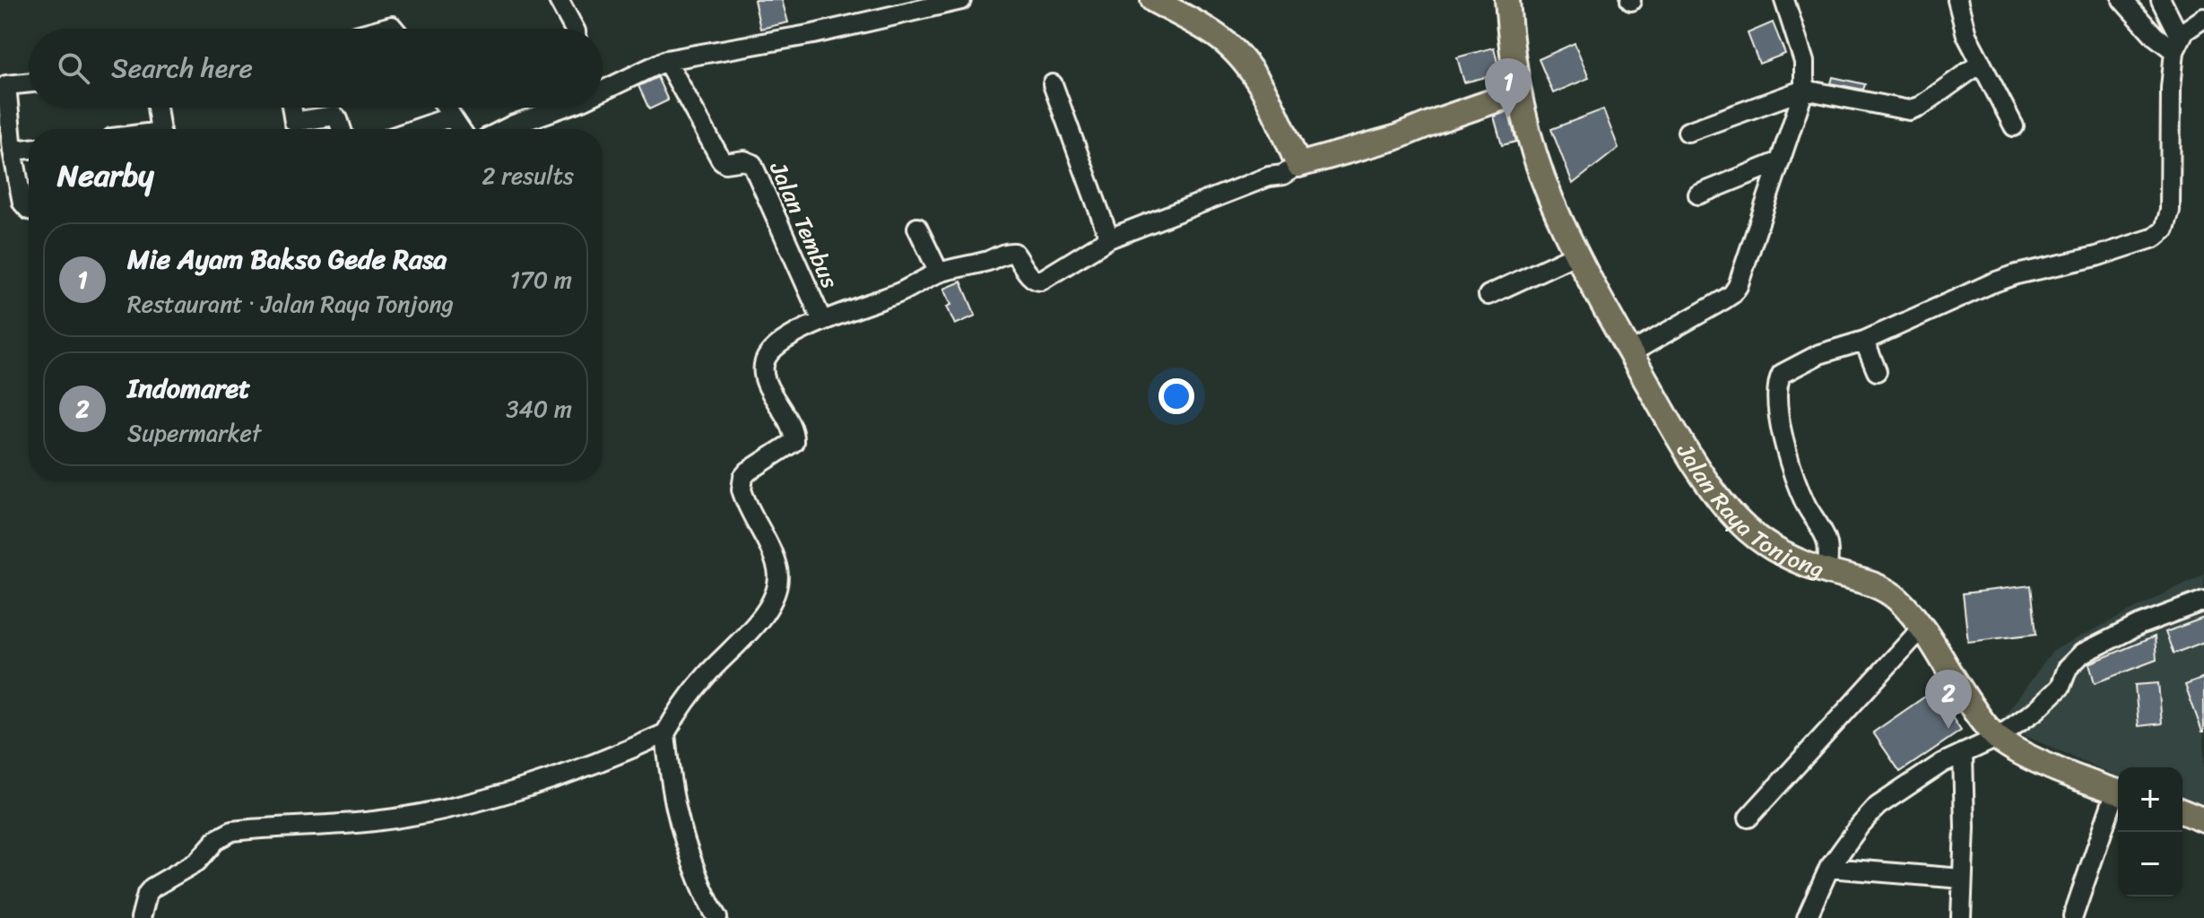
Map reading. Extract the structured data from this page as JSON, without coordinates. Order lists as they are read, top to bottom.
{
  "streets": {
    "main road": ["Jalan Raya Tonjong"],
    "street": ["Jalan Tembus"]
  },
  "page": {
    "search": "Search here",
    "pins": ["1", "2"],
    "heading": ["Nearby", "2 results"],
    "list": [
      {
        "mark": "1",
        "name": "Mie Ayam Bakso Gede Rasa",
        "note": "Restaurant · Jalan Raya Tonjong",
        "value": "170 m"
      },
      {
        "mark": "2",
        "name": "Indomaret",
        "note": "Supermarket",
        "value": "340 m"
      }
    ],
    "map_buttons": ["+", "−"]
  }
}
